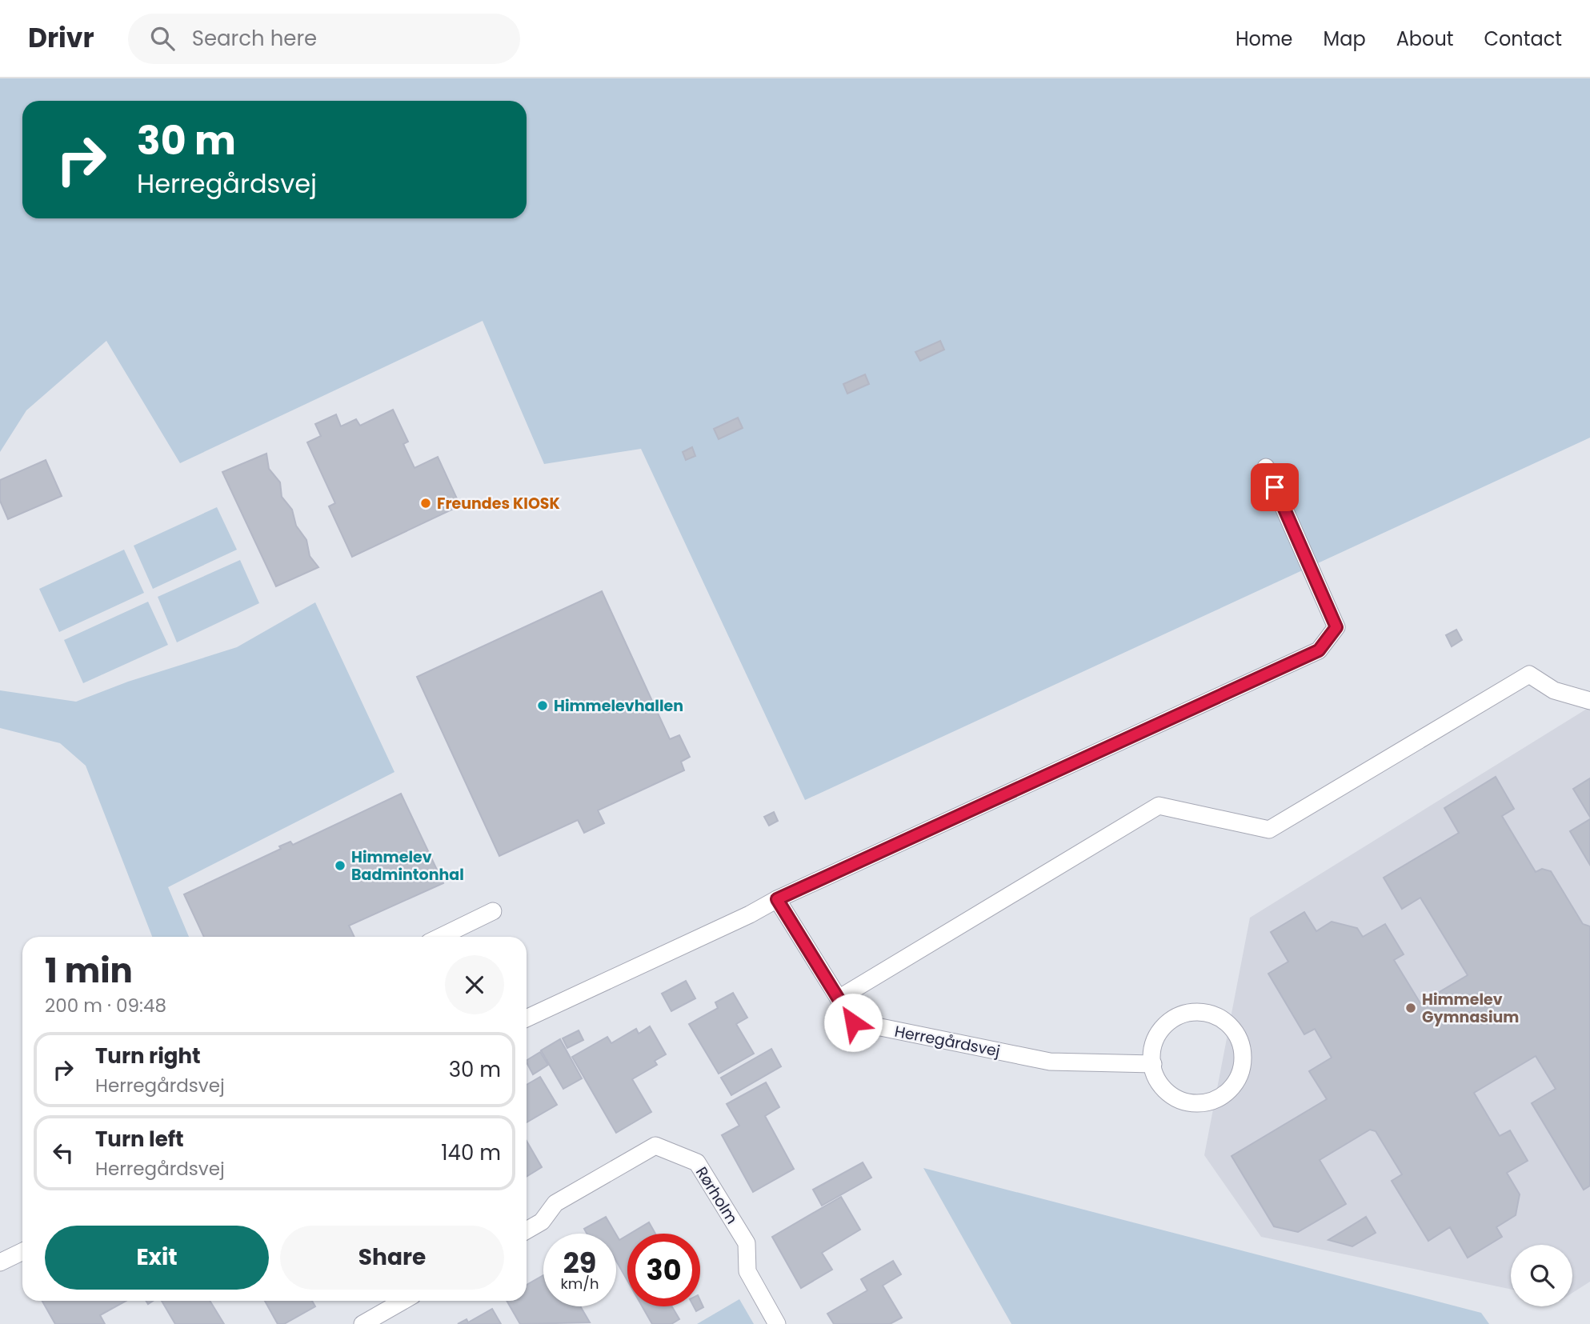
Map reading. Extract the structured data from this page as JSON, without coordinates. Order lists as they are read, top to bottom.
{
  "streets": {
    "street": ["Herregårdsvej", "Rørholm"]
  },
  "places": [
    "Freundes KIOSK",
    "Himmelevhallen",
    "Himmelev Badmintonhal",
    "Himmelev Gymnasium"
  ],
  "page": {
    "header": "Drivr",
    "search": "Search here",
    "nav": [
      "Home",
      "Map",
      "About",
      "Contact"
    ],
    "turn": ["30 m", "Herregårdsvej"],
    "heading": ["1 min", "200 m · 09:48"],
    "list": [
      {
        "name": "Turn right",
        "note": "Herregårdsvej",
        "value": "30 m"
      },
      {
        "name": "Turn left",
        "note": "Herregårdsvej",
        "value": "140 m"
      }
    ],
    "buttons": ["Exit", "Share"],
    "speed": "29 km/h",
    "limit": "30"
  }
}
